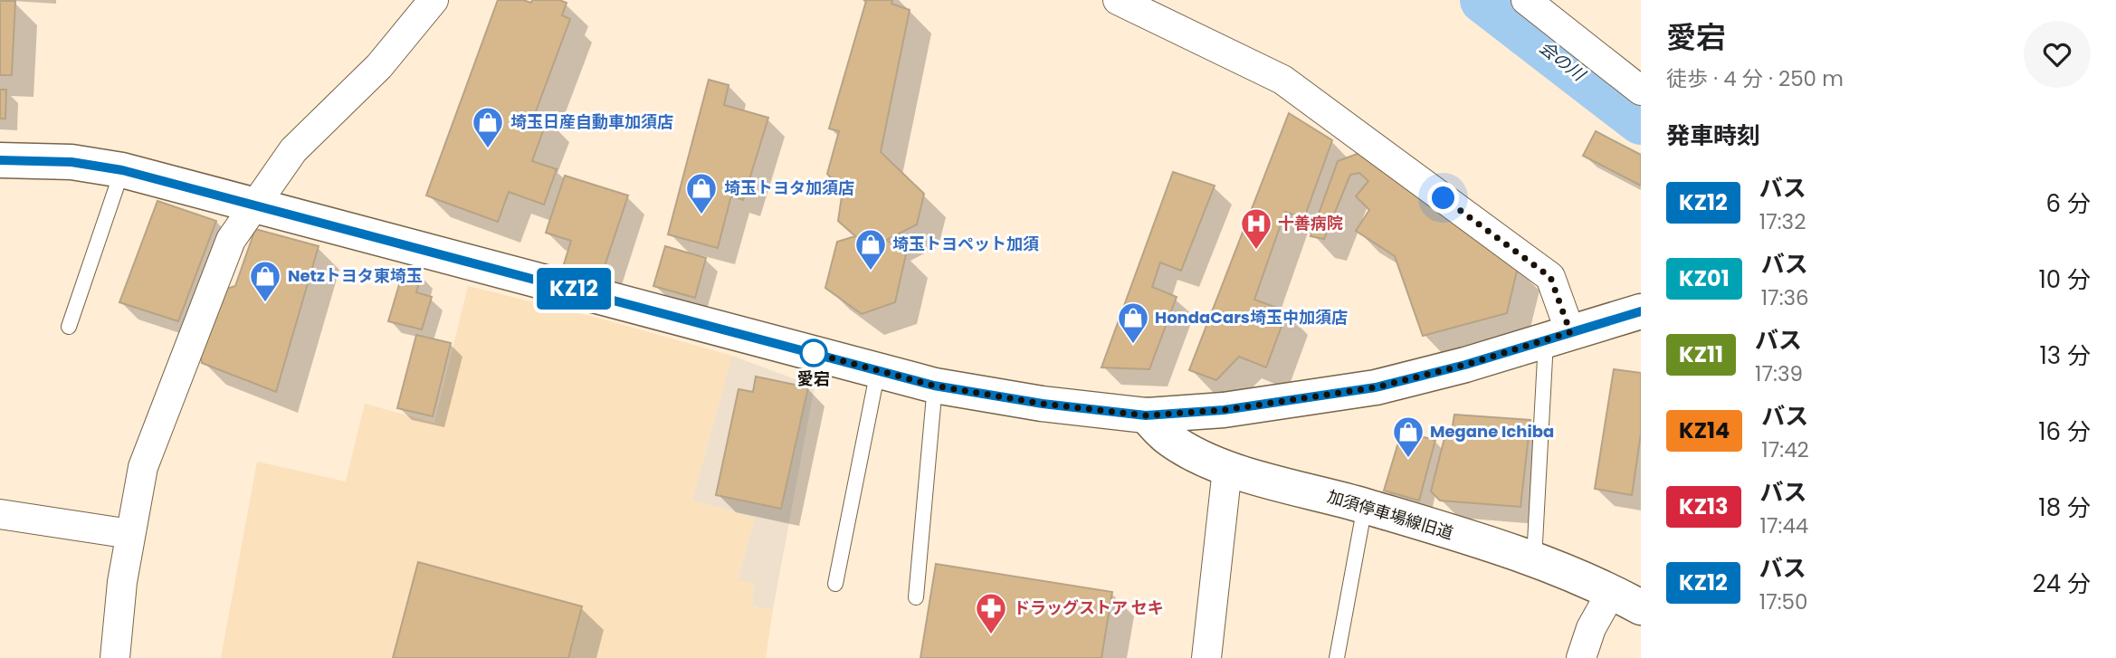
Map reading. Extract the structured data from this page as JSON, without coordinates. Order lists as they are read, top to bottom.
{
  "streets": {
    "main road": ["加須停車場線旧道"]
  },
  "water": ["会の川"],
  "places": {
    "shop": [
      "埼玉日産自動車加須店",
      "埼玉トヨタ加須店",
      "埼玉トヨペット加須",
      "Netzトヨタ東埼玉",
      "HondaCars埼玉中加須店",
      "Megane Ichiba"
    ],
    "hospital": ["十善病院"],
    "other": ["愛宕"],
    "pharmacy": ["ドラッグストア セキ"]
  },
  "lines": ["bus line KZ12"],
  "page": {
    "on_map": "KZ12",
    "heading": [
      ["愛宕", "徒歩 · 4 分 · 250 m"],
      "発車時刻"
    ],
    "list": [
      {
        "mark": "KZ12",
        "name": "バス",
        "note": "17:32",
        "value": "6 分"
      },
      {
        "mark": "KZ01",
        "name": "バス",
        "note": "17:36",
        "value": "10 分"
      },
      {
        "mark": "KZ11",
        "name": "バス",
        "note": "17:39",
        "value": "13 分"
      },
      {
        "mark": "KZ14",
        "name": "バス",
        "note": "17:42",
        "value": "16 分"
      },
      {
        "mark": "KZ13",
        "name": "バス",
        "note": "17:44",
        "value": "18 分"
      },
      {
        "mark": "KZ12",
        "name": "バス",
        "note": "17:50",
        "value": "24 分"
      }
    ]
  }
}
